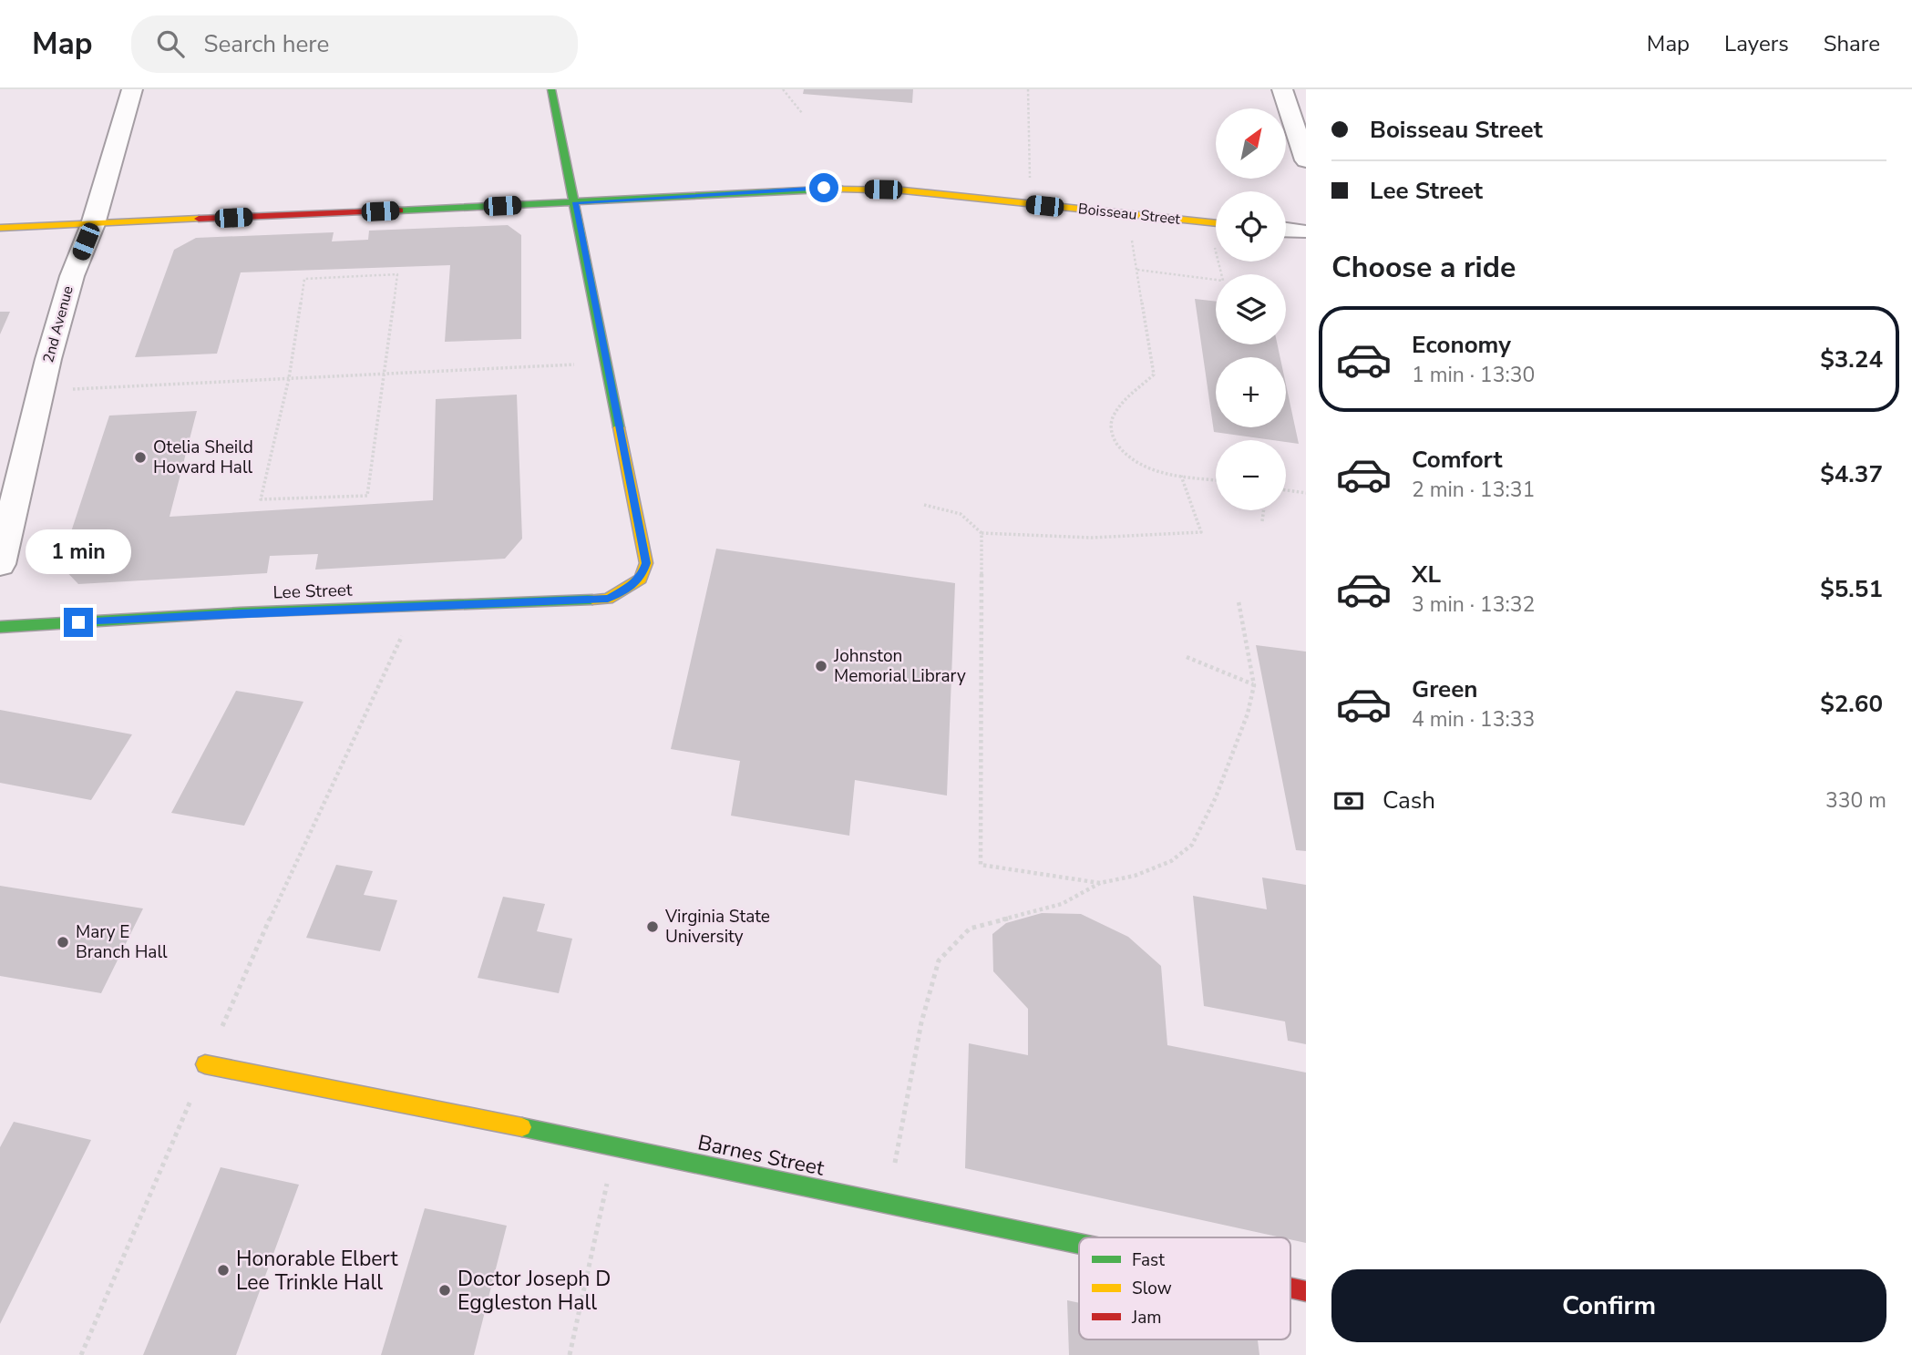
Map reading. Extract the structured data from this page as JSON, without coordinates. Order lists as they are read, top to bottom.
{
  "streets": {
    "street": [
      "Boisseau Street",
      "2nd Avenue",
      "Lee Street",
      "Barnes Street"
    ]
  },
  "crossings": [
    ["Boisseau Street", "2nd Avenue"],
    ["Boisseau Street", "Lee Street"]
  ],
  "places": [
    "Otelia Sheild Howard Hall",
    "Johnston Memorial Library",
    "Virginia State University",
    "Mary E Branch Hall",
    "Honorable Elbert Lee Trinkle Hall",
    "Doctor Joseph D Eggleston Hall"
  ],
  "legend": ["Fast", "Slow", "Jam"],
  "north": "top right",
  "page": {
    "header": "Map",
    "search": "Search here",
    "nav": ["Map", "Layers", "Share"],
    "banner": ["Boisseau Street", "Lee Street"],
    "map_buttons": ["+", "−"],
    "heading": "Choose a ride",
    "list": [
      {
        "name": "Economy",
        "note": "1 min · 13:30",
        "value": "$3.24"
      },
      {
        "name": "Comfort",
        "note": "2 min · 13:31",
        "value": "$4.37"
      },
      {
        "name": "XL",
        "note": "3 min · 13:32",
        "value": "$5.51"
      },
      {
        "name": "Green",
        "note": "4 min · 13:33",
        "value": "$2.60"
      }
    ],
    "bubble": "1 min",
    "pay": ["Cash", "330 m"],
    "buttons": "Confirm"
  }
}
